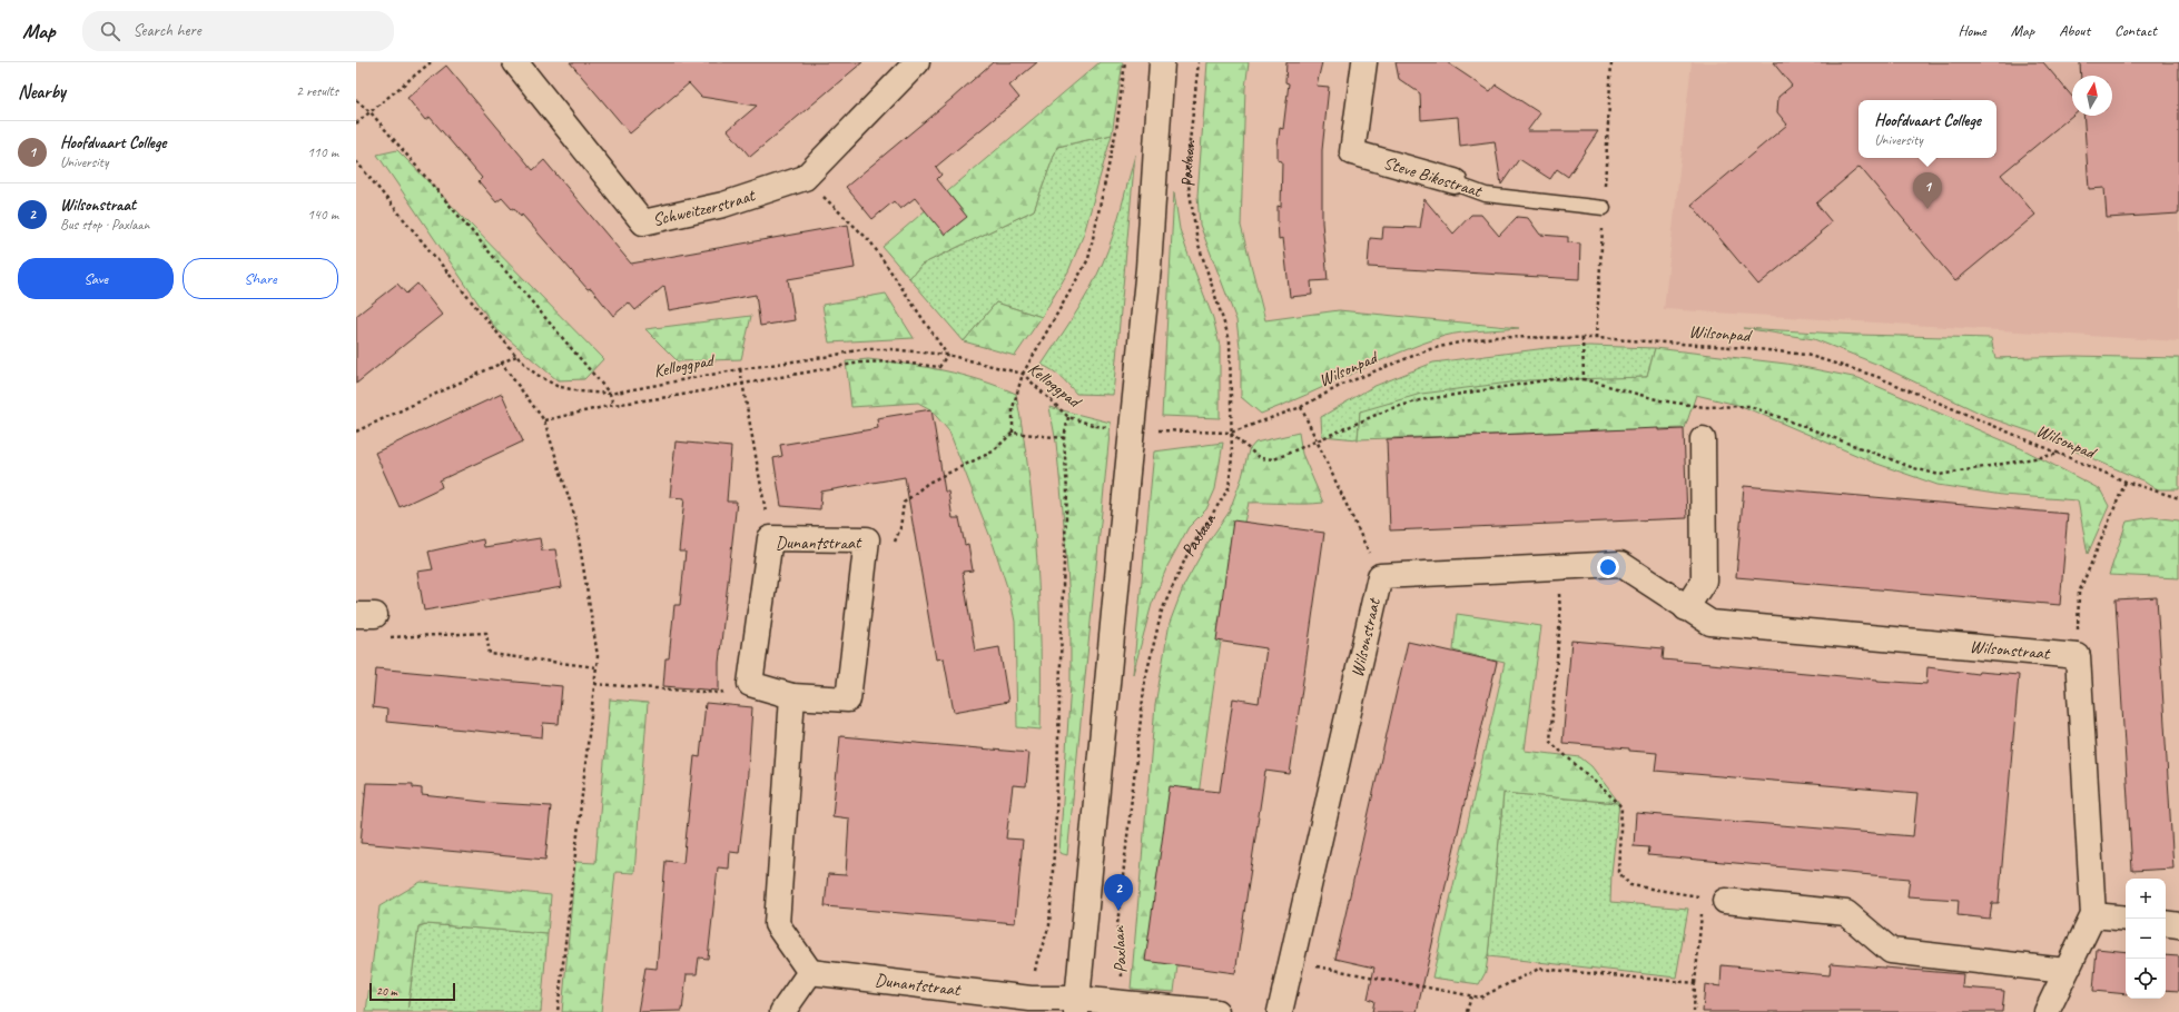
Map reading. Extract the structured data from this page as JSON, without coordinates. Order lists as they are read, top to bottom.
{
  "streets": {
    "street": [
      "Paxlaan",
      "Steve Bikostraat",
      "Schweitzerstraat",
      "Dunantstraat",
      "Wilsonstraat"
    ],
    "path": ["Wilsonpad", "Kelloggpad"]
  },
  "crossings": [
    ["Paxlaan", "Wilsonpad"],
    ["Paxlaan", "Dunantstraat"]
  ],
  "scale_bar": "20 m",
  "north": "top",
  "page": {
    "header": "Map",
    "search": "Search here",
    "nav": [
      "Home",
      "Map",
      "About",
      "Contact"
    ],
    "heading": ["Nearby", "2 results"],
    "popup": ["Hoofdvaart College", "University"],
    "list": [
      {
        "mark": "1",
        "name": "Hoofdvaart College",
        "note": "University",
        "value": "110 m"
      },
      {
        "mark": "2",
        "name": "Wilsonstraat",
        "note": "Bus stop · Paxlaan",
        "value": "140 m"
      }
    ],
    "pins": ["1", "2"],
    "buttons": ["Save", "Share"],
    "map_buttons": ["+", "−"],
    "scale": "20 m"
  }
}
